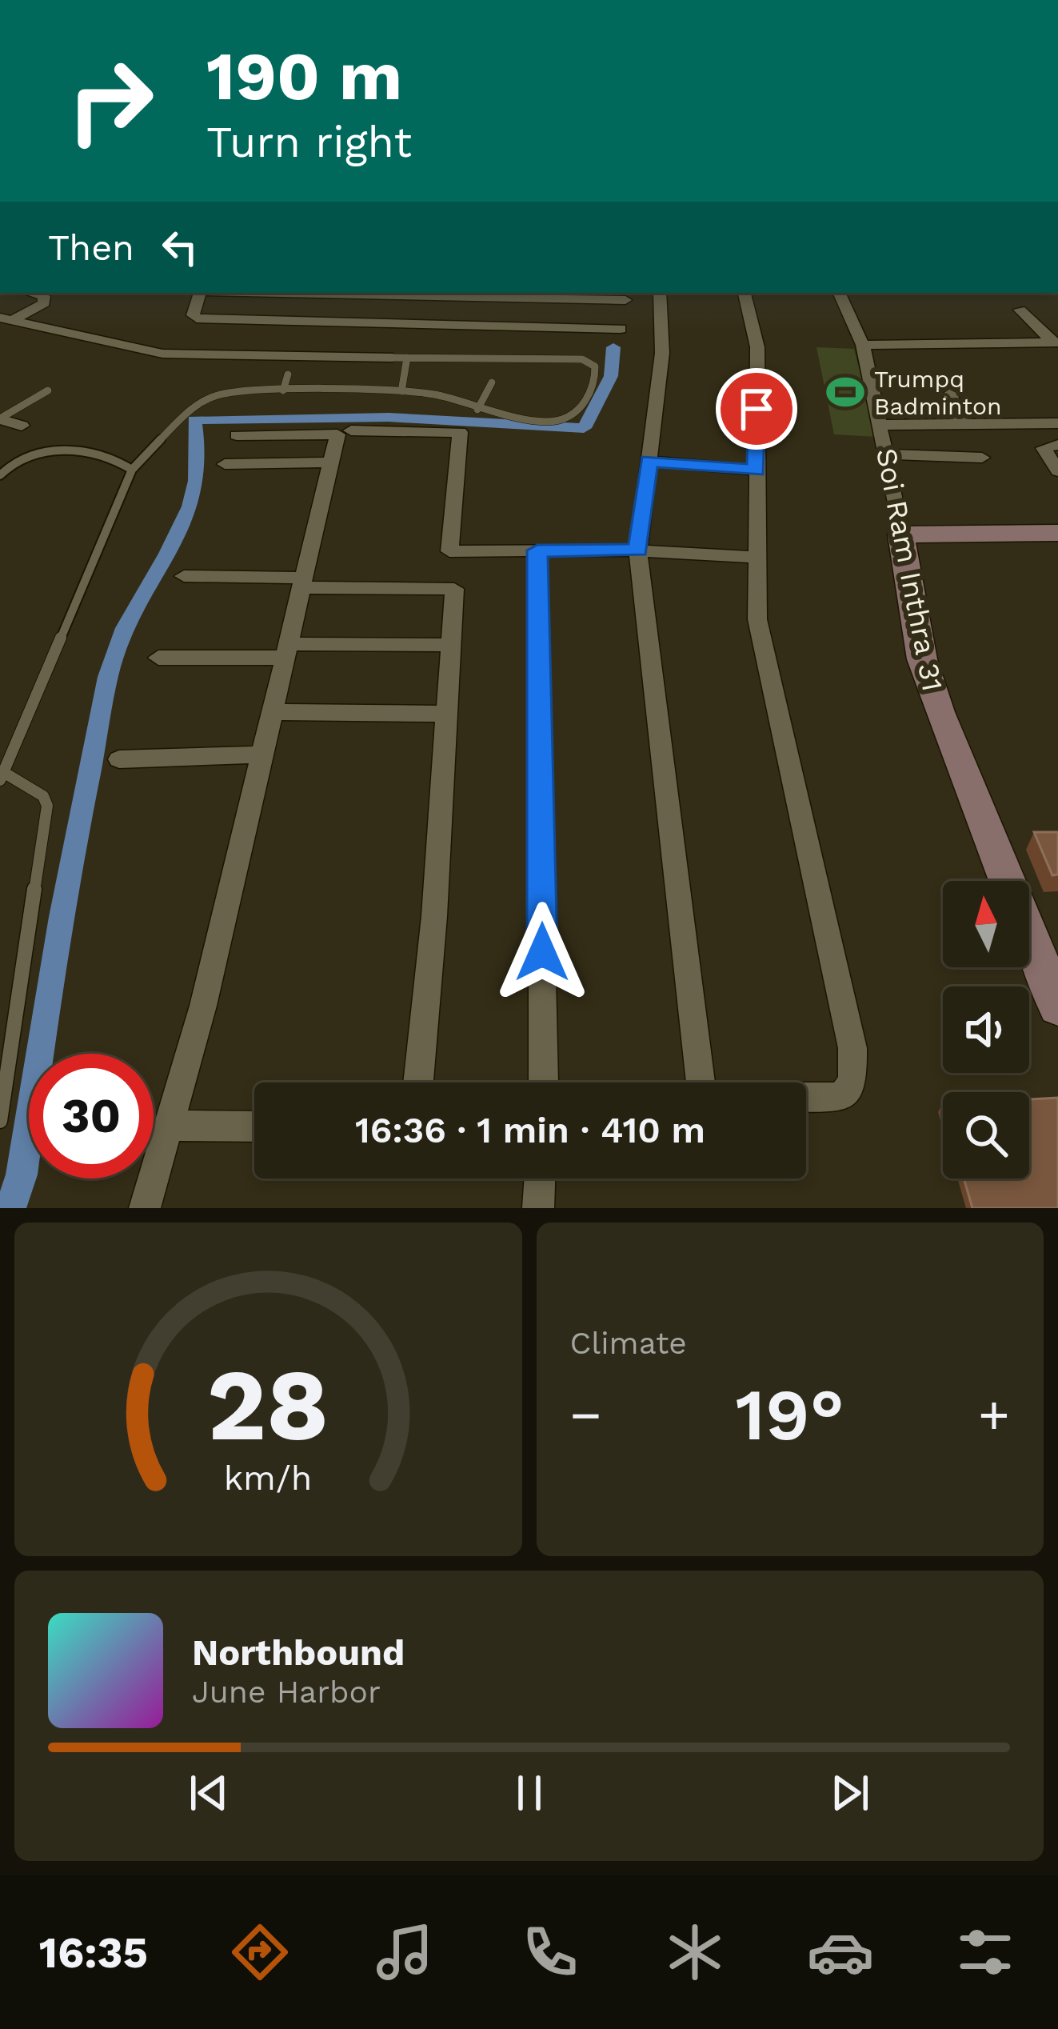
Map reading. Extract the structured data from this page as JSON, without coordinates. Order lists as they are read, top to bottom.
{
  "streets": {
    "street": ["Soi Ram Inthra 31"]
  },
  "places": {
    "sports": ["Trumpq Badminton"]
  },
  "north": "top",
  "page": {
    "turn": ["190 m", "Turn right"],
    "then": "Then",
    "limit": "30",
    "trip": "16:36 · 1 min · 410 m",
    "tile": "Climate",
    "heat": ["−", "19°", "+"],
    "song": ["Northbound", "June Harbor"],
    "tabs": "16:35",
    "gauge": ["28", "km/h"]
  }
}
